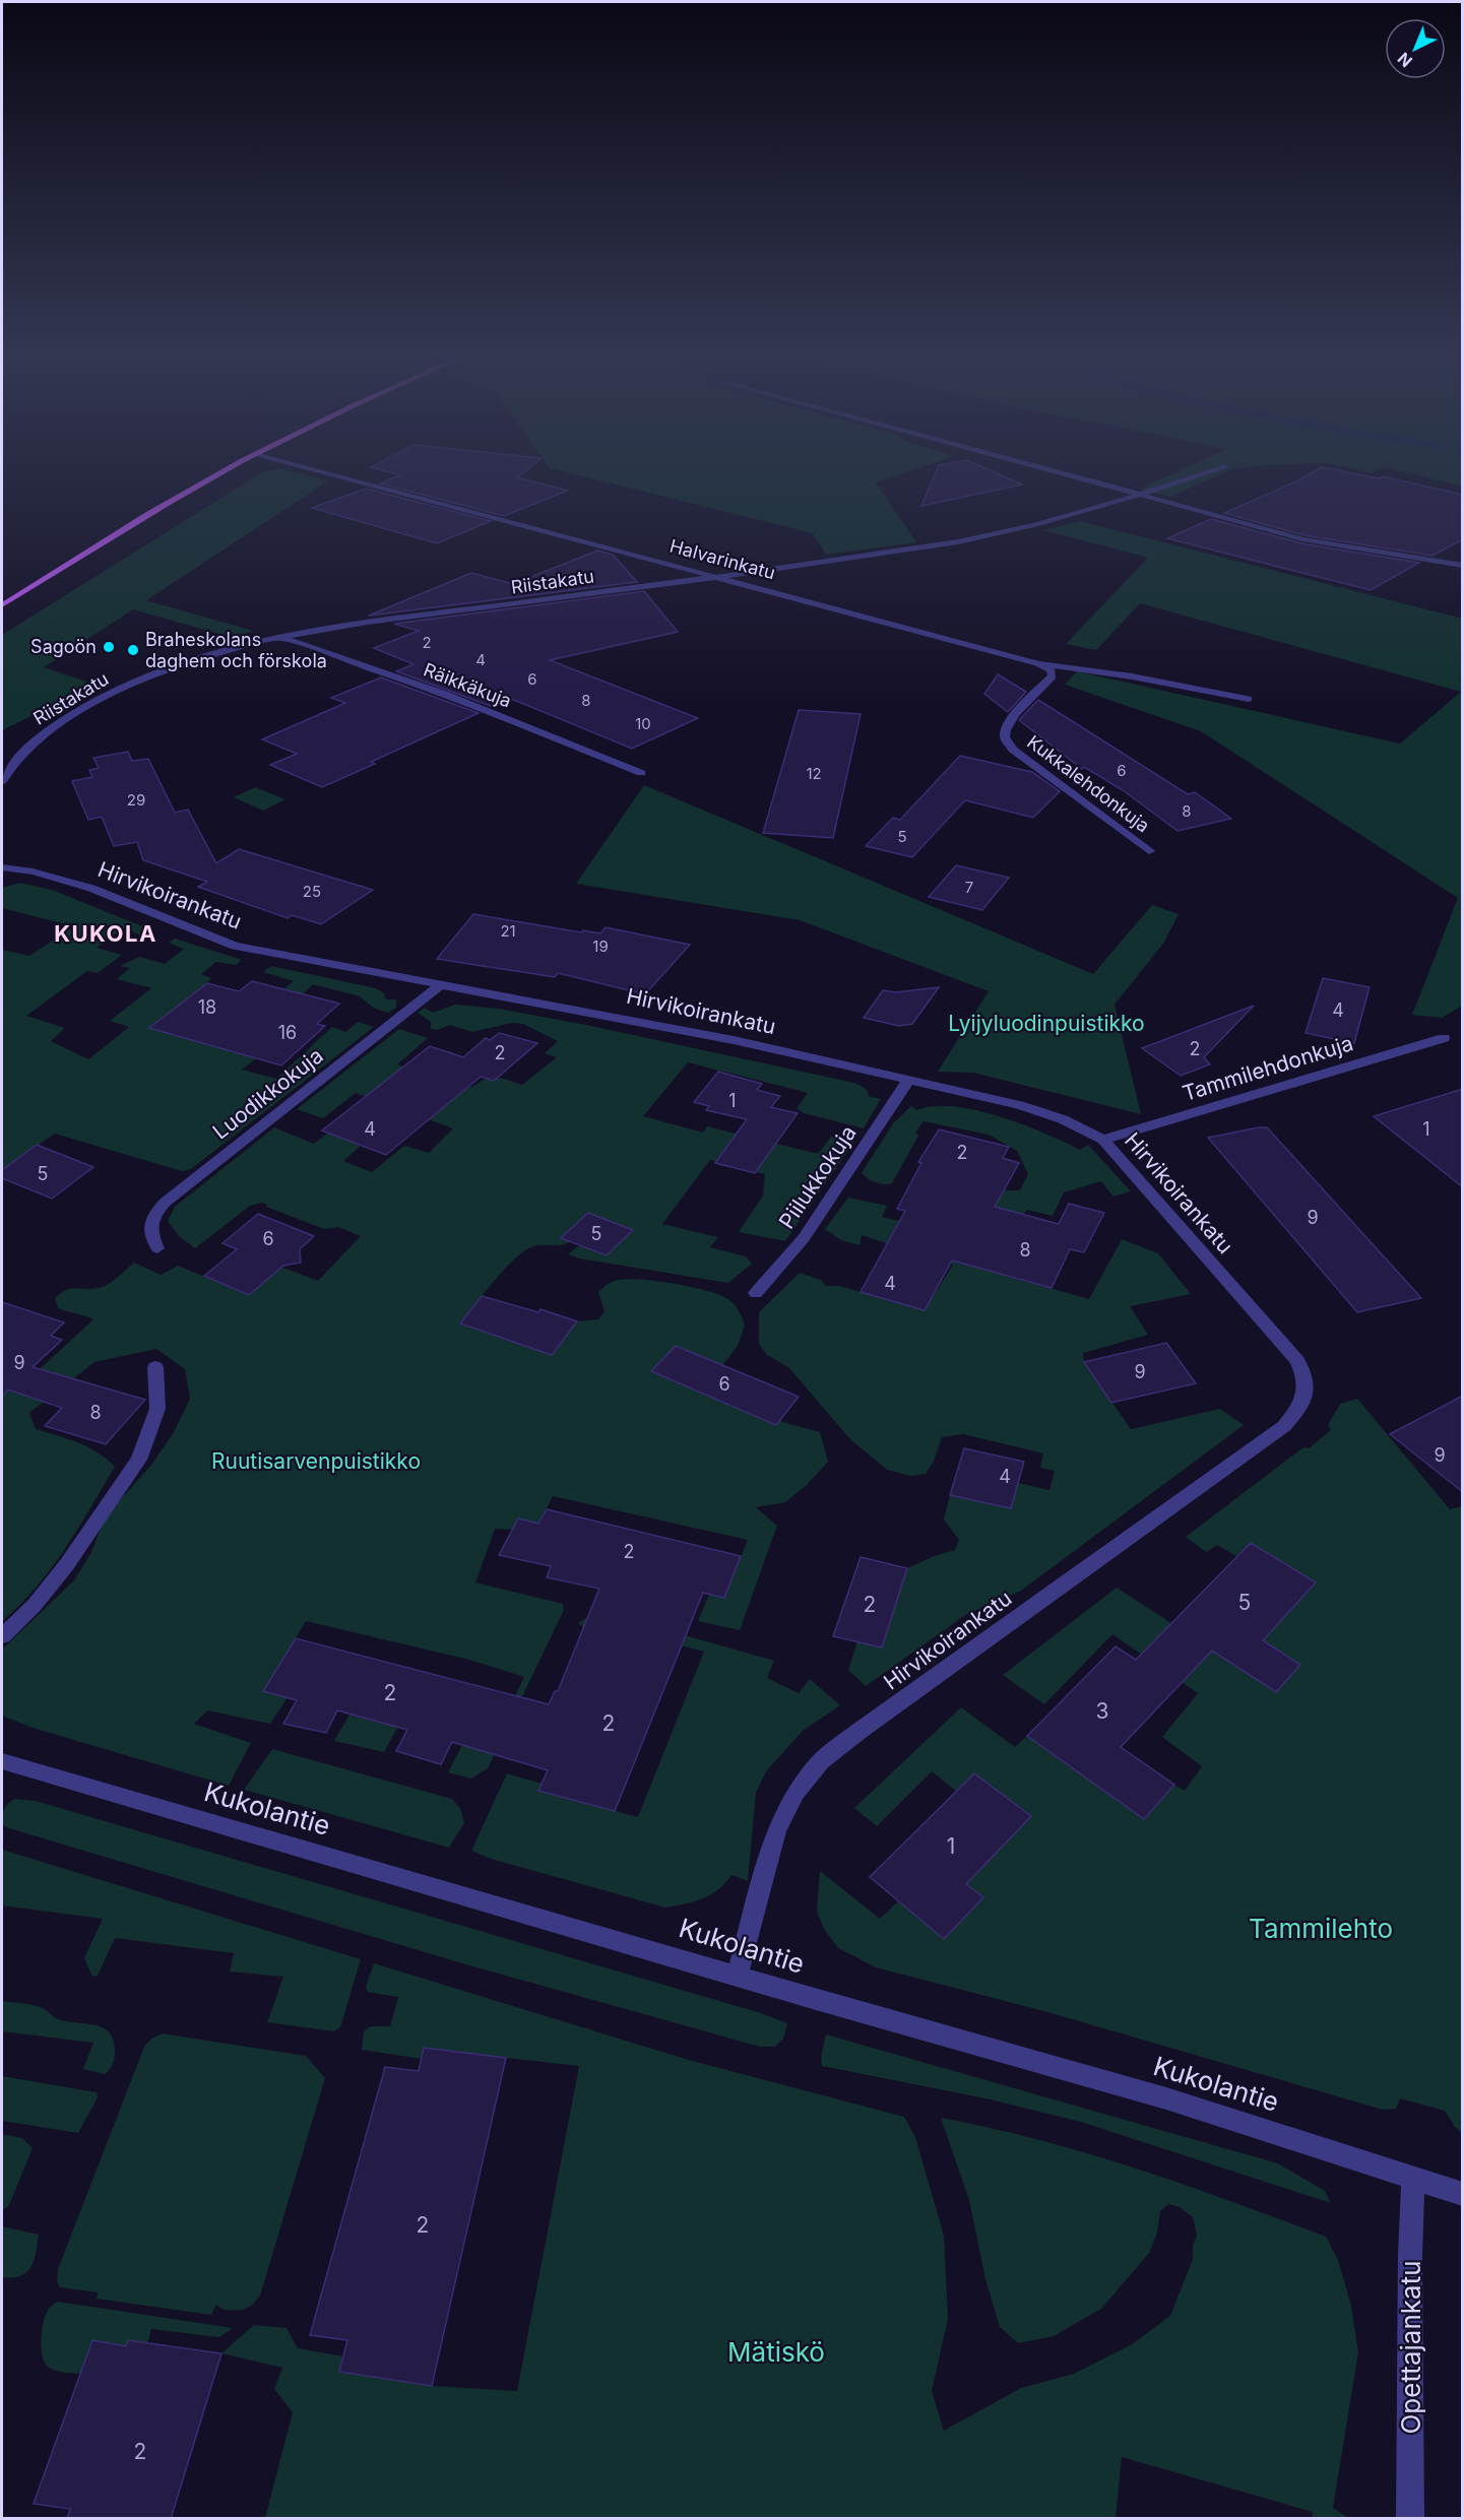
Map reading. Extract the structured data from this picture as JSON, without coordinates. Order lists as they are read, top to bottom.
{
  "streets": {
    "street": [
      "Halvarinkatu",
      "Riistakatu",
      "Räikkäkuja",
      "Kukkalehdonkuja",
      "Hirvikoirankatu",
      "Tammilehdonkuja",
      "Luodikkokuja",
      "Piilukkokuja",
      "Kukolantie",
      "Opettajankatu"
    ]
  },
  "crossings": [
    ["Halvarinkatu", "Riistakatu"],
    ["Halvarinkatu", "Kukkalehdonkuja"],
    ["Riistakatu", "Räikkäkuja"],
    ["Hirvikoirankatu", "Tammilehdonkuja"],
    ["Hirvikoirankatu", "Luodikkokuja"],
    ["Hirvikoirankatu", "Piilukkokuja"],
    ["Hirvikoirankatu", "Kukolantie"],
    ["Kukolantie", "Opettajankatu"]
  ],
  "districts": ["KUKOLA"],
  "parks": [
    "Lyijyluodinpuistikko",
    "Ruutisarvenpuistikko",
    "Tammilehto",
    "Mätiskö"
  ],
  "places": ["Sagoön", "Braheskolans daghem och förskola"],
  "house_numbers": [
    "2",
    "4",
    "6",
    "8",
    "10",
    "6",
    "12",
    "29",
    "8",
    "5",
    "7",
    "25",
    "21",
    "19",
    "18",
    "4",
    "16",
    "2",
    "2",
    "1",
    "4",
    "1",
    "2",
    "5",
    "9",
    "5",
    "6",
    "8",
    "4",
    "9",
    "9",
    "6",
    "8",
    "9",
    "4",
    "2",
    "5",
    "2",
    "2",
    "3",
    "2",
    "1",
    "2",
    "2"
  ],
  "north": "bottom left"
}
